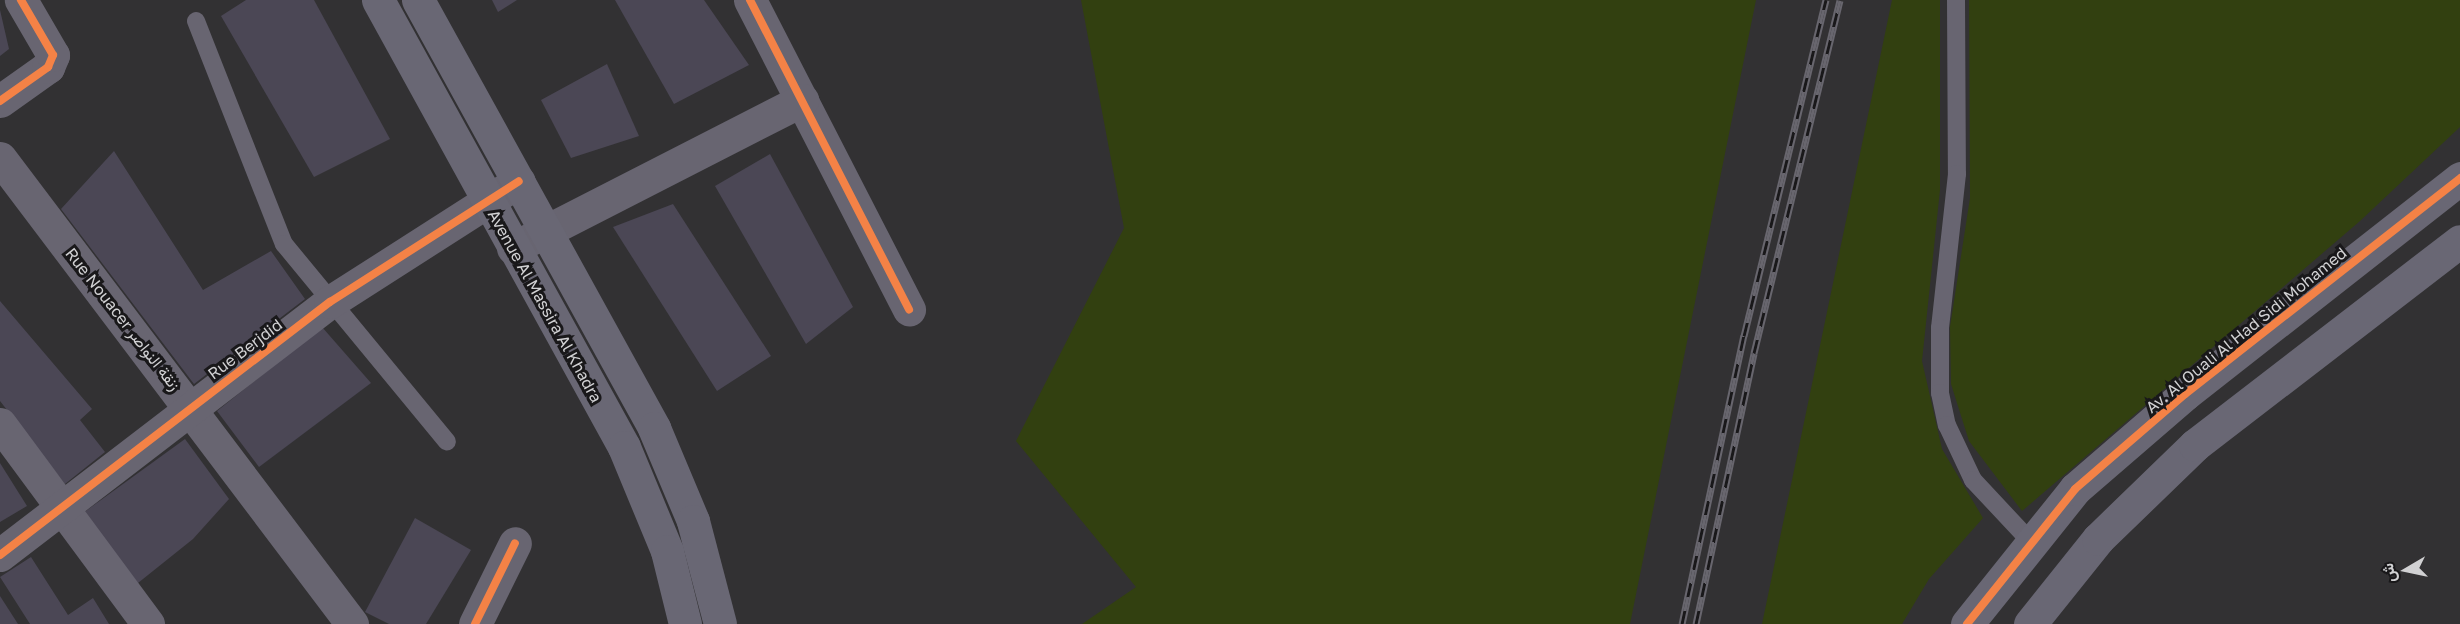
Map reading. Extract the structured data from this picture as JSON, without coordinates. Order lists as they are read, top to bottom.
{
  "streets": {
    "main road": ["Avenue Al Massira Al Khadra", "Av. Al Ouali Al Had Sidi Mohamed"],
    "street": ["Rue Nouacer زنقة النواصر", "Rue Berjdid"]
  },
  "crossings": [
    ["Avenue Al Massira Al Khadra", "Rue Berjdid"],
    ["Rue Nouacer زنقة النواصر", "Rue Berjdid"]
  ],
  "north": "left"
}
